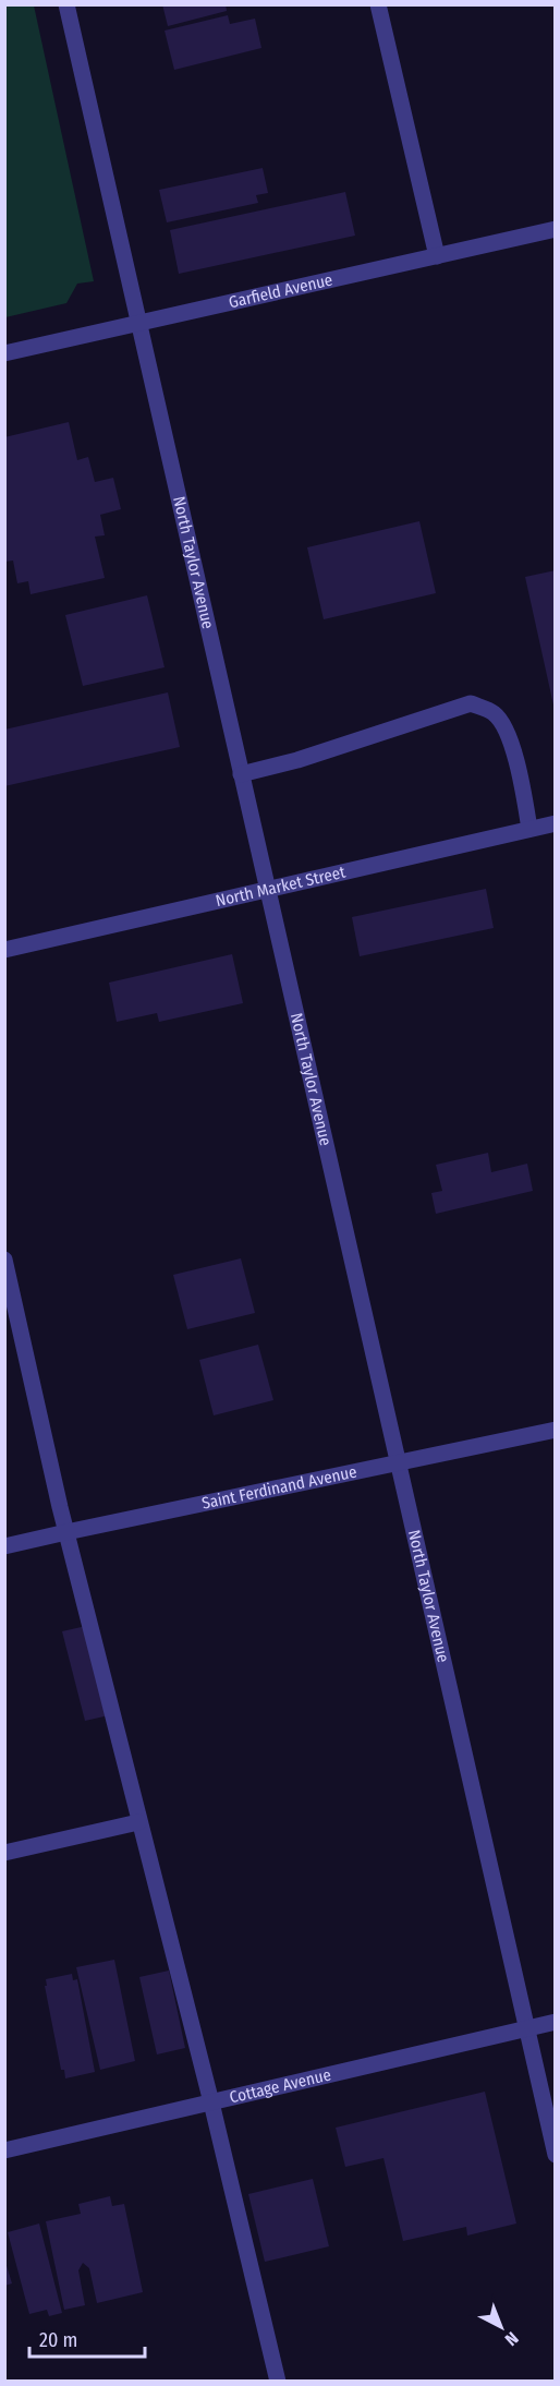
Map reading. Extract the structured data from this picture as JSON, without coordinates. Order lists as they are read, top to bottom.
{
  "streets": {
    "street": [
      "Garfield Avenue",
      "North Taylor Avenue",
      "North Market Street",
      "Saint Ferdinand Avenue",
      "Cottage Avenue"
    ]
  },
  "crossings": [
    ["Garfield Avenue", "North Taylor Avenue"],
    ["North Taylor Avenue", "North Market Street"],
    ["North Taylor Avenue", "Saint Ferdinand Avenue"],
    ["North Taylor Avenue", "Cottage Avenue"]
  ],
  "scale_bar": "20 m",
  "north": "bottom right"
}
